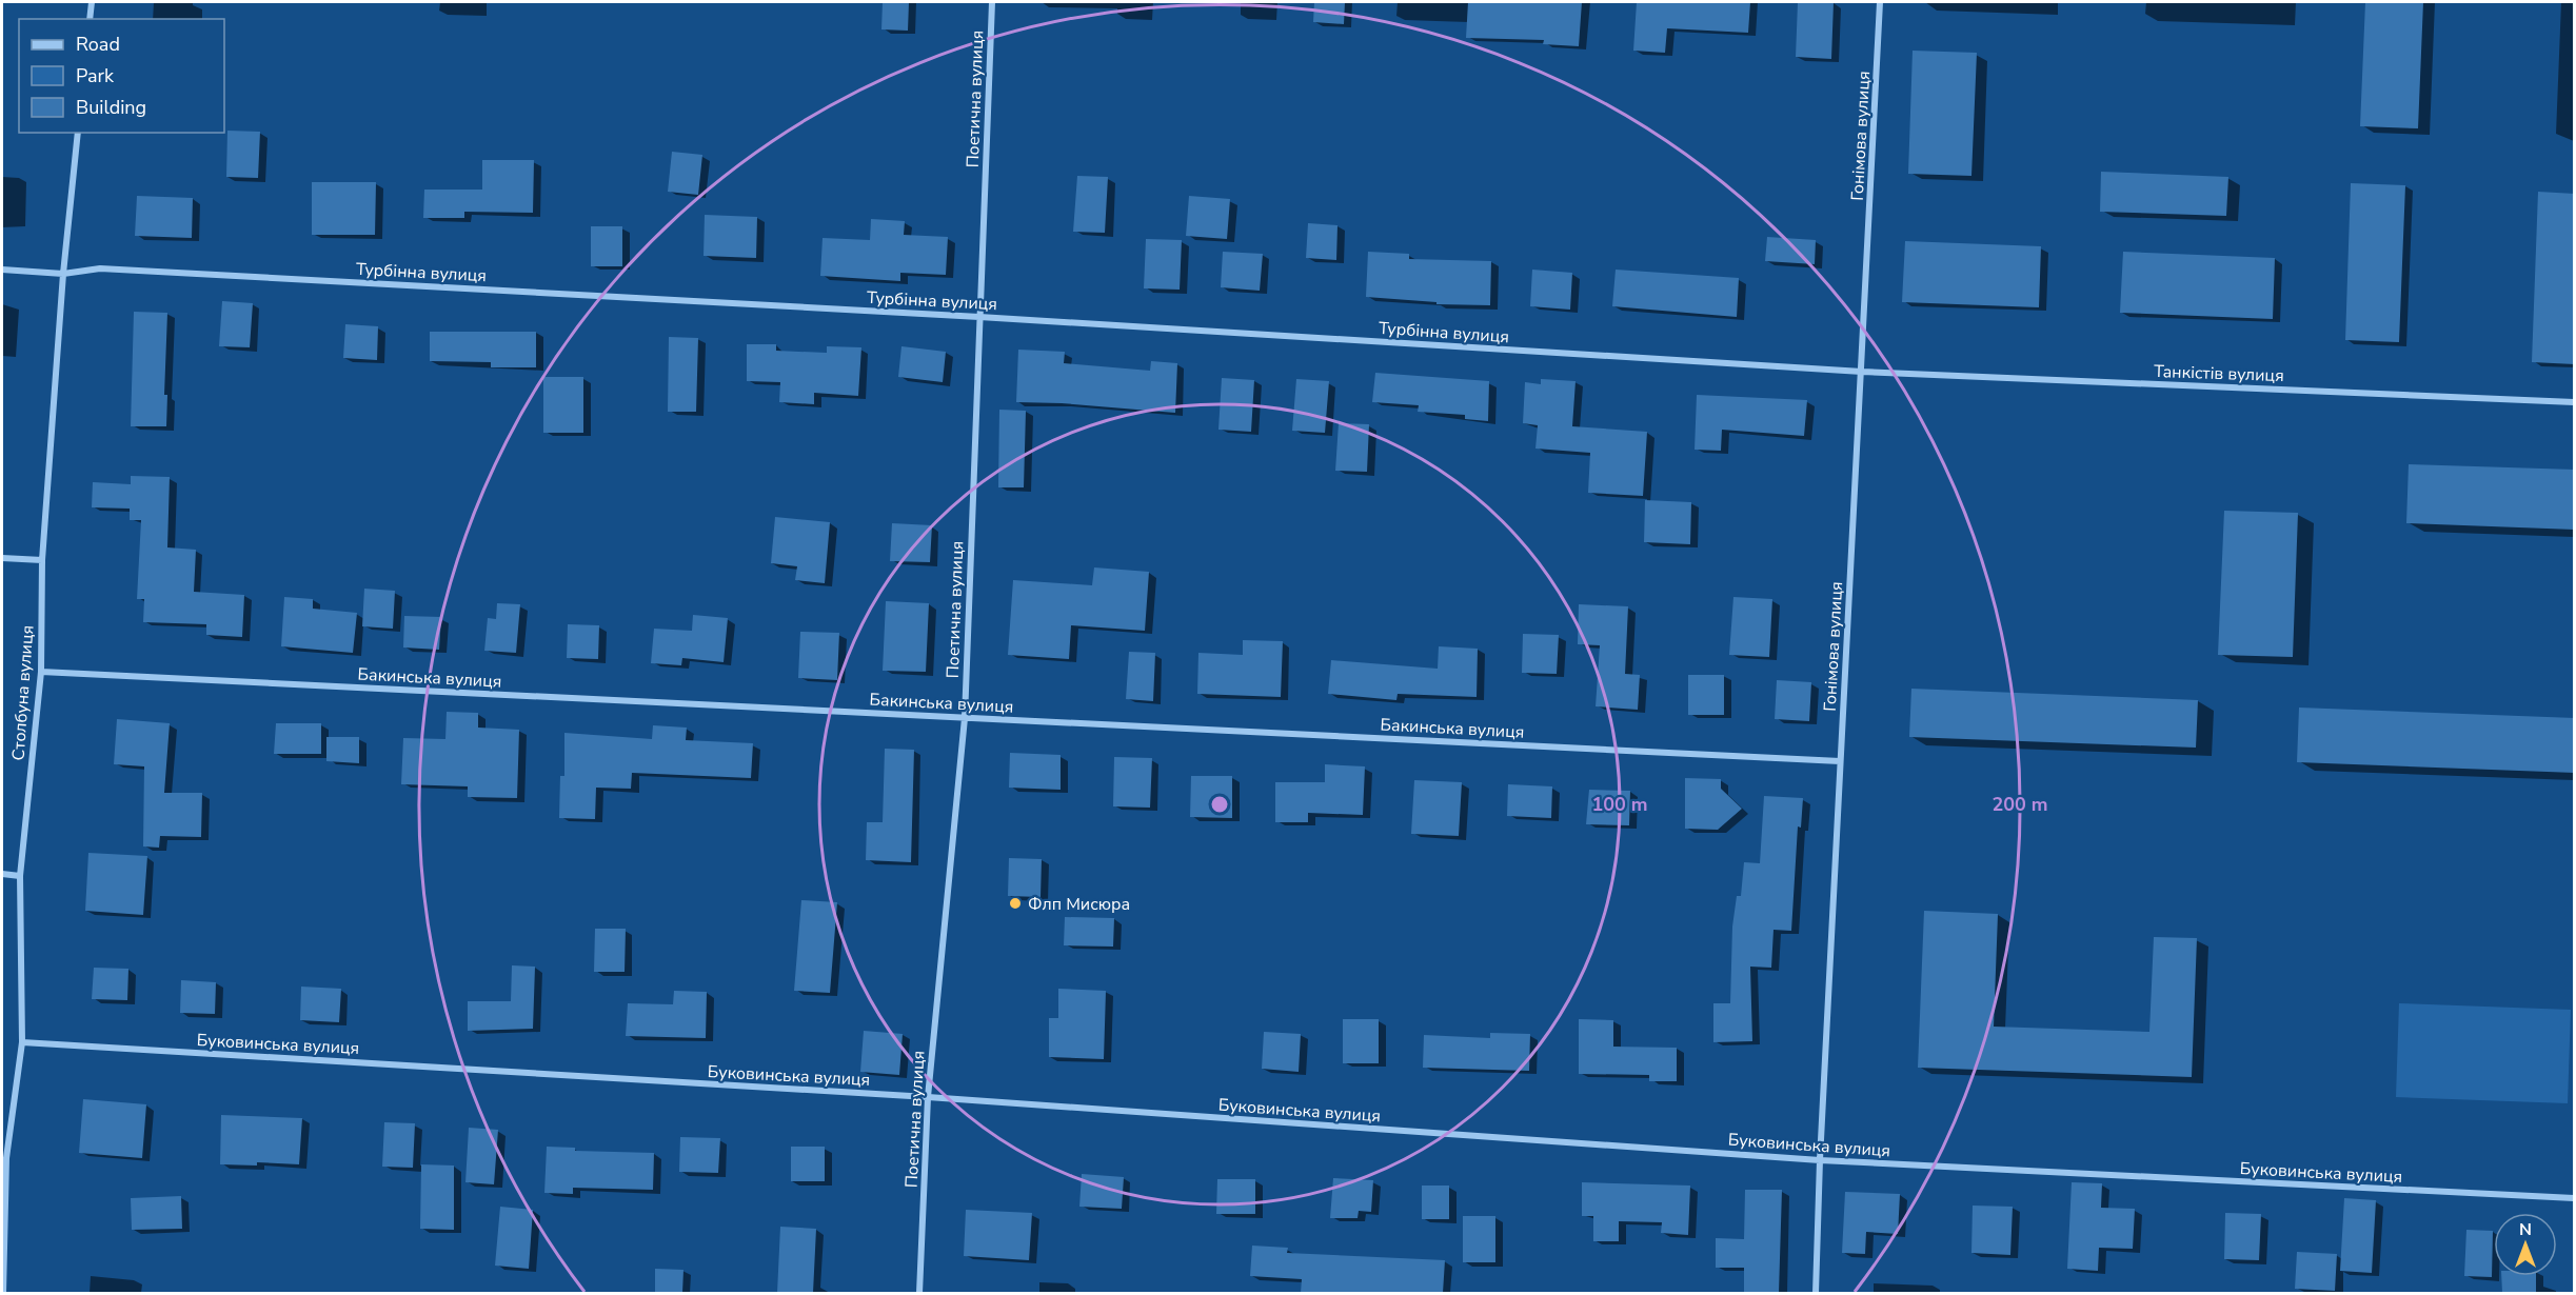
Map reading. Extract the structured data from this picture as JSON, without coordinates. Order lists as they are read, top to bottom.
{
  "streets": {
    "street": [
      "Поетична вулиця",
      "Гонімова вулиця",
      "Турбінна вулиця",
      "Танкістів вулиця",
      "Бакинська вулиця",
      "Столбуна вулиця",
      "Буковинська вулиця"
    ]
  },
  "crossings": [
    ["Поетична вулиця", "Турбінна вулиця"],
    ["Поетична вулиця", "Бакинська вулиця"],
    ["Поетична вулиця", "Буковинська вулиця"],
    ["Гонімова вулиця", "Турбінна вулиця"],
    ["Гонімова вулиця", "Танкістів вулиця"],
    ["Гонімова вулиця", "Бакинська вулиця"],
    ["Гонімова вулиця", "Буковинська вулиця"],
    ["Турбінна вулиця", "Танкістів вулиця"],
    ["Турбінна вулиця", "Столбуна вулиця"],
    ["Бакинська вулиця", "Столбуна вулиця"],
    ["Столбуна вулиця", "Буковинська вулиця"]
  ],
  "places": ["Флп Мисюра"],
  "legend": ["Road", "Park", "Building"],
  "north": "top",
  "rings": ["100 m", "200 m"]
}
